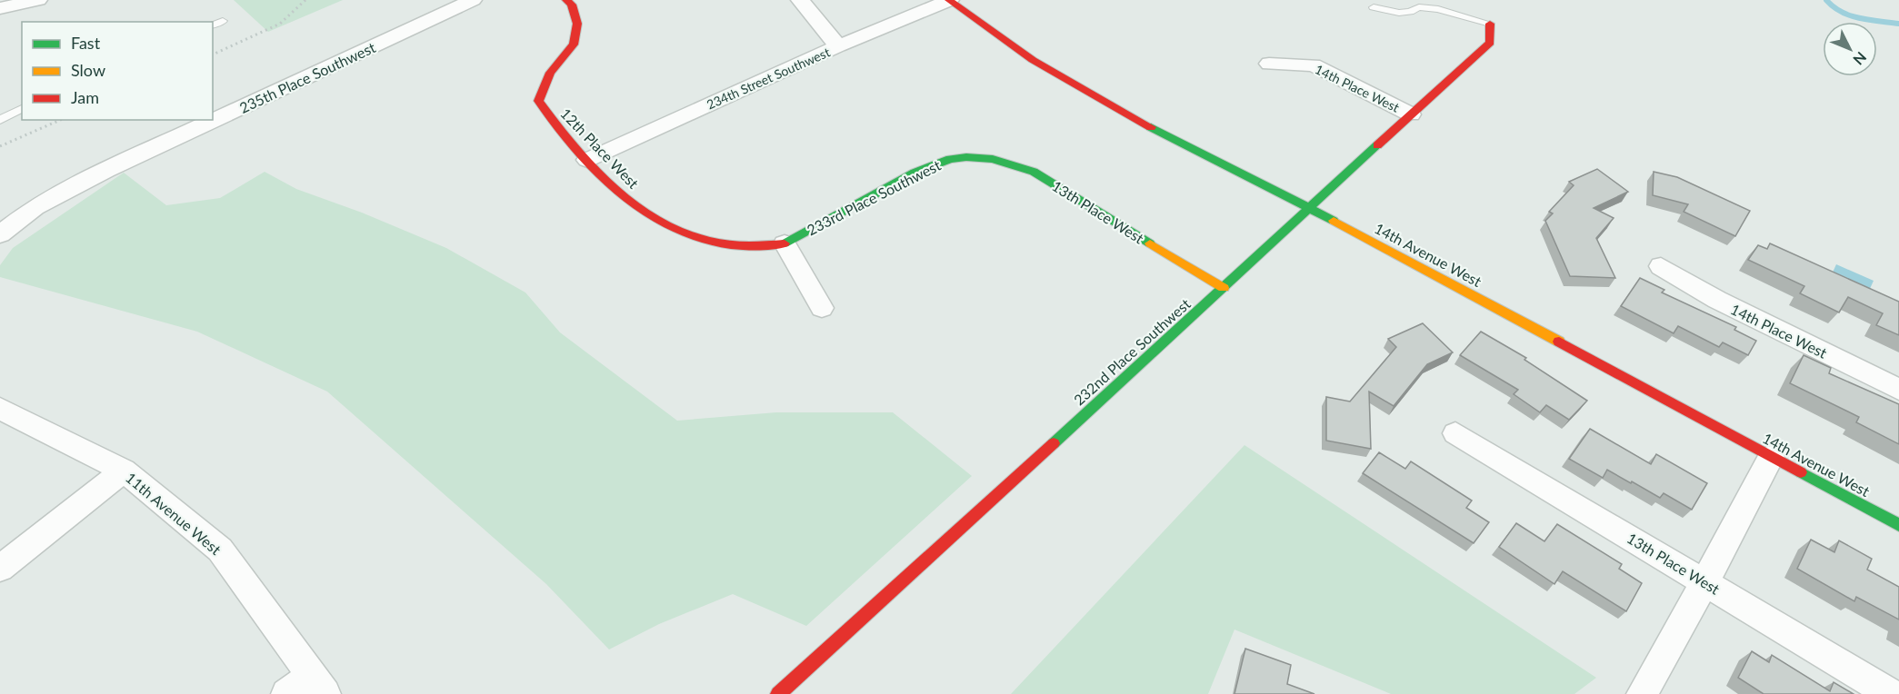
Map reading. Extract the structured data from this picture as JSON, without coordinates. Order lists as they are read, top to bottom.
{
  "streets": {
    "street": [
      "235th Place Southwest",
      "234th Street Southwest",
      "14th Place West",
      "12th Place West",
      "233rd Place Southwest",
      "13th Place West",
      "14th Avenue West",
      "232nd Place Southwest",
      "11th Avenue West"
    ]
  },
  "crossings": [
    ["234th Street Southwest", "12th Place West"],
    ["234th Street Southwest", "14th Avenue West"],
    ["14th Place West", "232nd Place Southwest"],
    ["12th Place West", "233rd Place Southwest"],
    ["233rd Place Southwest", "13th Place West"],
    ["13th Place West", "232nd Place Southwest"],
    ["14th Avenue West", "232nd Place Southwest"]
  ],
  "legend": ["Fast", "Slow", "Jam"],
  "north": "bottom right"
}
